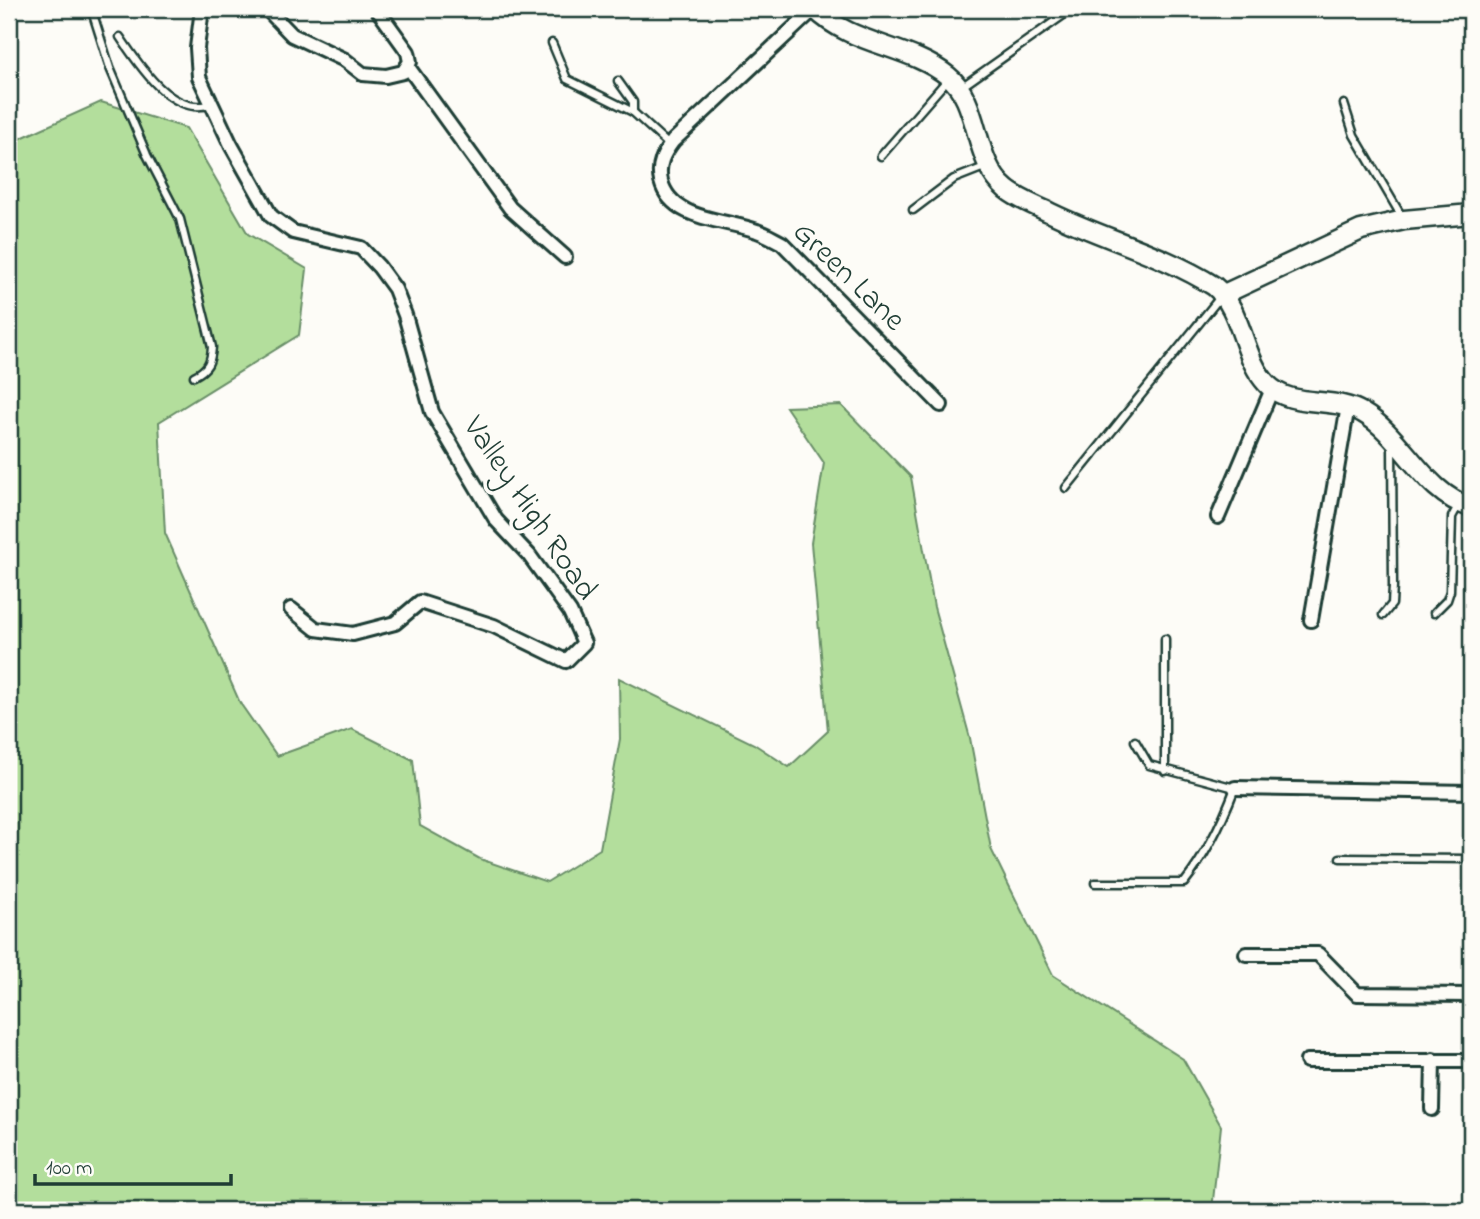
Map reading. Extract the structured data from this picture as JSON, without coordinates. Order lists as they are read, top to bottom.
{
  "streets": {
    "street": ["Green Lane", "Valley High Road"]
  },
  "scale_bar": "100 m"
}
